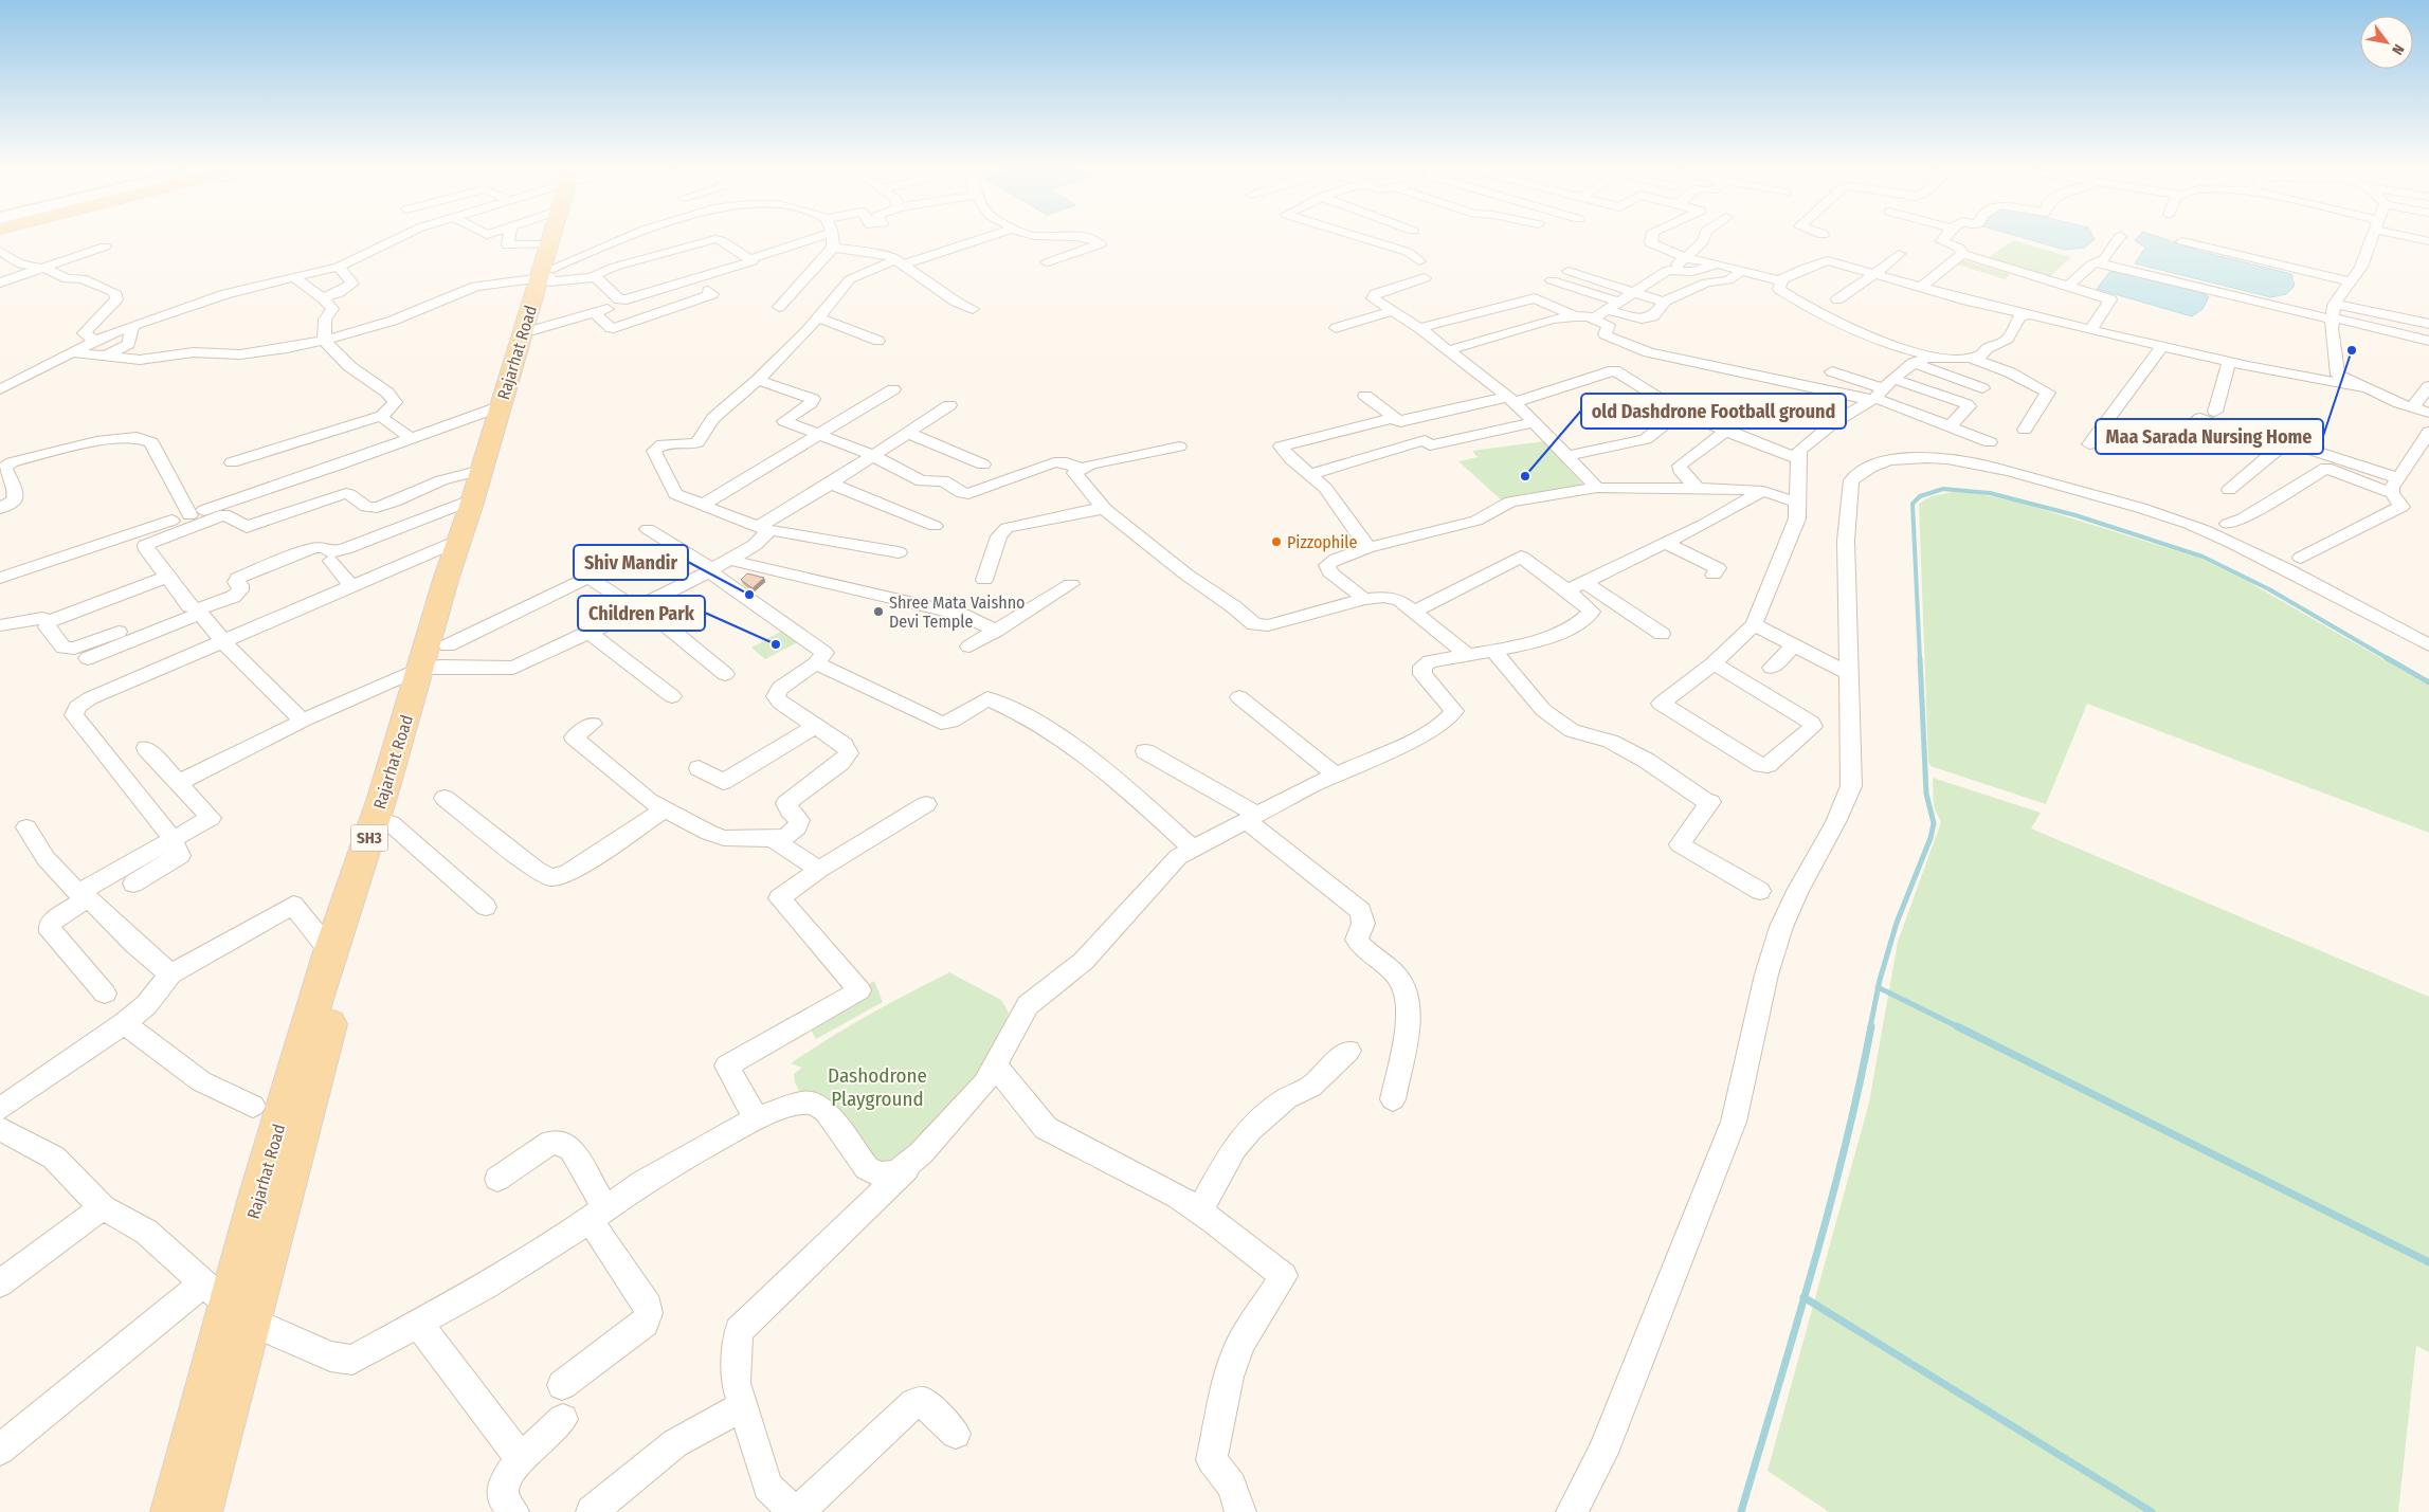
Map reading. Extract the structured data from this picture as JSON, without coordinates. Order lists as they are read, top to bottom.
{
  "streets": {
    "main road": ["Rajarhat Road", "SH3"]
  },
  "parks": ["Dashodrone Playground"],
  "places": [
    "Maa Sarada Nursing Home",
    "old Dashdrone Football ground",
    "Pizzophile",
    "Shiv Mandir",
    "Shree Mata Vaishno Devi Temple",
    "Children Park"
  ],
  "north": "bottom right"
}
